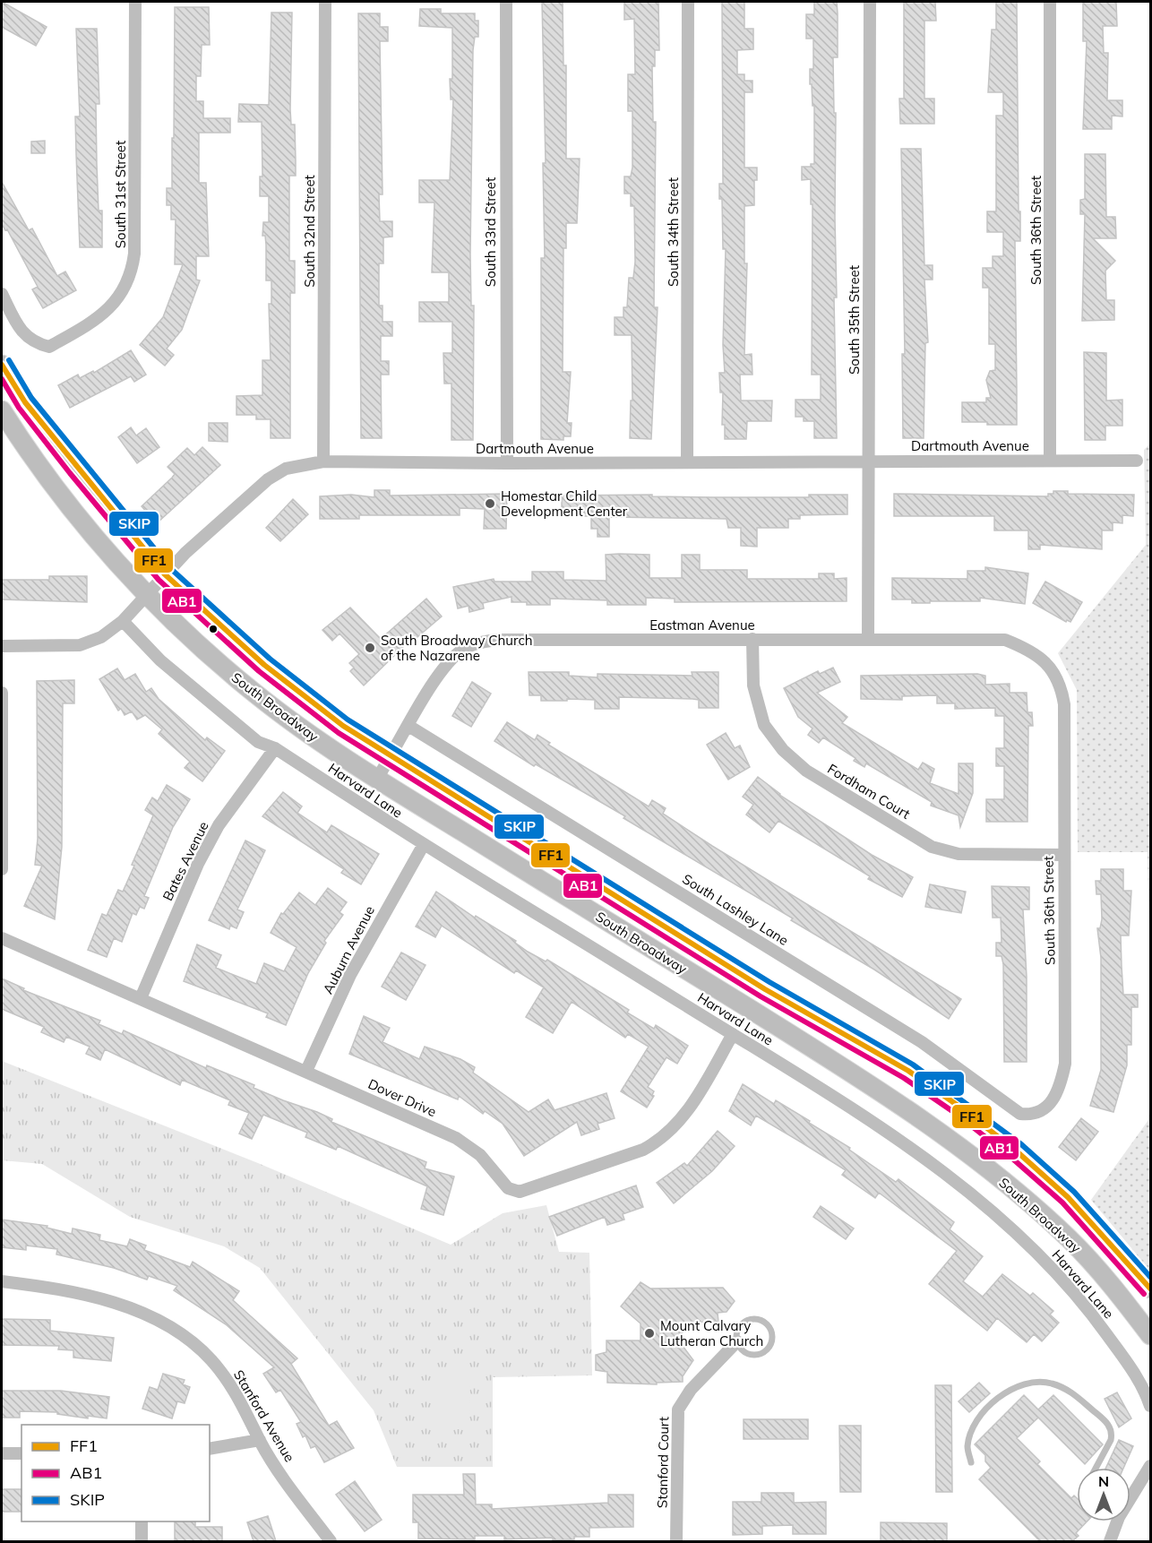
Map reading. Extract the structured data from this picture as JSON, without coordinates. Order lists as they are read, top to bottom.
{
  "streets": {
    "main road": ["South Broadway"],
    "street": [
      "South 31st Street",
      "South 36th Street",
      "South 32nd Street",
      "South 33rd Street",
      "South 34th Street",
      "South 35th Street",
      "Dartmouth Avenue",
      "Eastman Avenue",
      "Harvard Lane",
      "Fordham Court",
      "Bates Avenue",
      "South Lashley Lane",
      "Auburn Avenue",
      "Dover Drive",
      "Stanford Avenue",
      "Stanford Court"
    ]
  },
  "crossings": [
    ["South 36th Street", "Dartmouth Avenue"],
    ["South 36th Street", "Eastman Avenue"],
    ["South 36th Street", "Fordham Court"],
    ["South 36th Street", "South Lashley Lane"],
    ["South 32nd Street", "Dartmouth Avenue"],
    ["South 33rd Street", "Dartmouth Avenue"],
    ["South 34th Street", "Dartmouth Avenue"],
    ["South 35th Street", "Dartmouth Avenue"],
    ["South 35th Street", "Eastman Avenue"],
    ["Dartmouth Avenue", "South Broadway"],
    ["Dartmouth Avenue", "Harvard Lane"],
    ["Eastman Avenue", "South Broadway"],
    ["Eastman Avenue", "Fordham Court"],
    ["Eastman Avenue", "South Lashley Lane"],
    ["Harvard Lane", "Bates Avenue"],
    ["Harvard Lane", "Auburn Avenue"],
    ["Harvard Lane", "Dover Drive"],
    ["Bates Avenue", "Dover Drive"],
    ["Auburn Avenue", "Dover Drive"]
  ],
  "places": ["Homestar Child Development Center", "South Broadway Church of the Nazarene", "Mount Calvary Lutheran Church"],
  "lines": ["transit line SKIP", "transit line FF1", "transit line AB1"],
  "legend": ["FF1", "AB1", "SKIP"],
  "north": "top"
}
